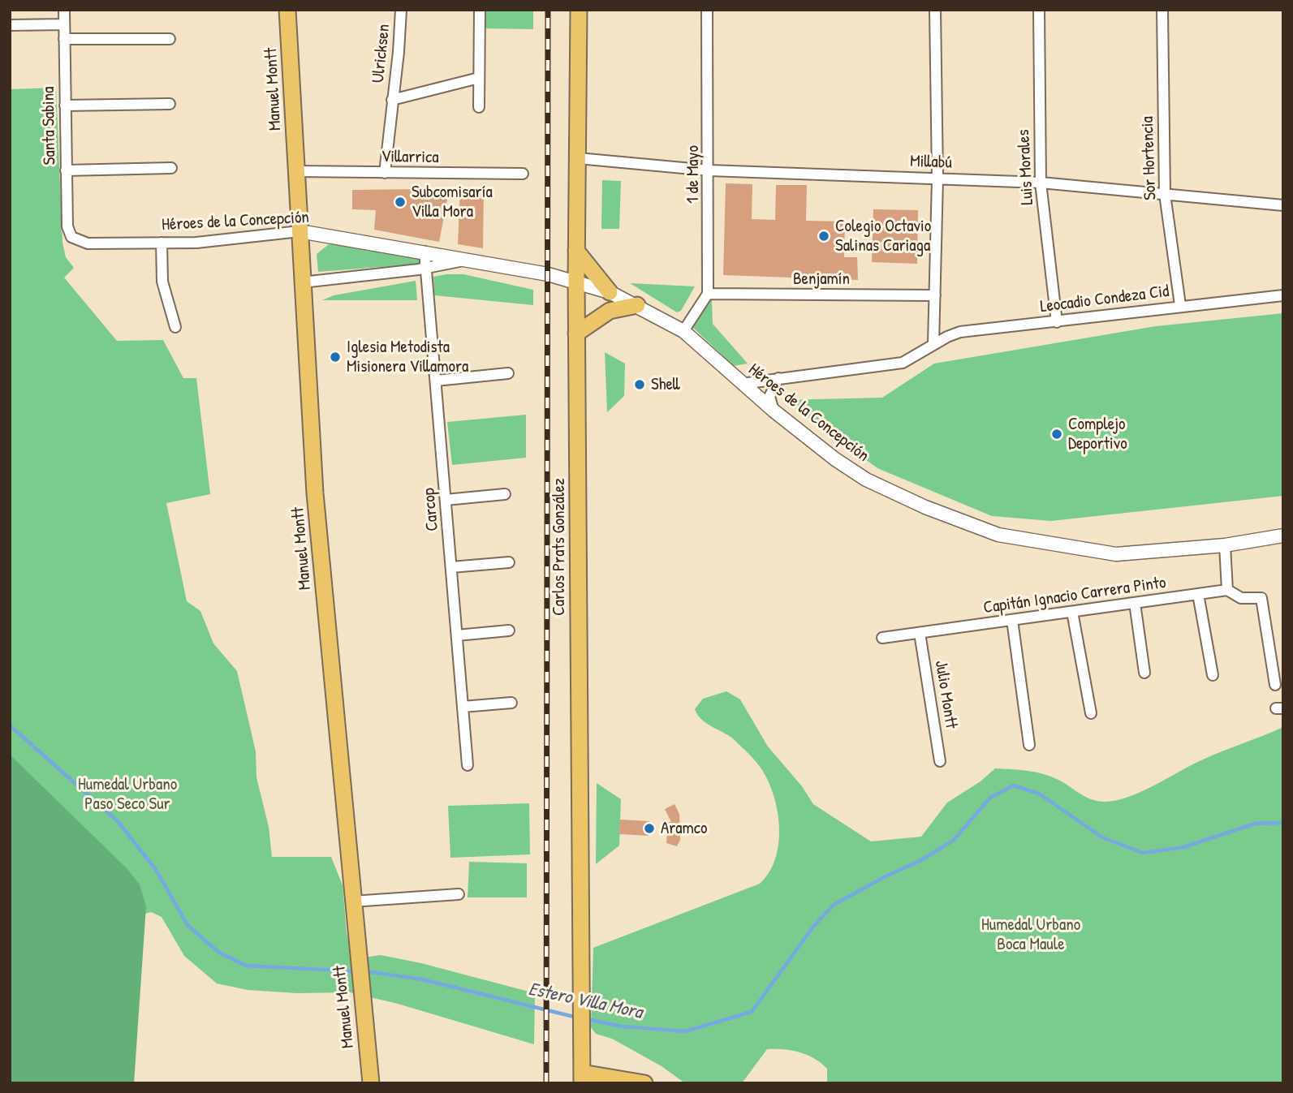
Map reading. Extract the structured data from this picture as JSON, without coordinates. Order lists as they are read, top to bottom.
{
  "streets": {
    "main road": ["Manuel Montt", "Carlos Prats González"],
    "street": [
      "Ulricksen",
      "Santa Sabina",
      "Villarrica",
      "Sor Hortencia",
      "Millabú",
      "Luis Morales",
      "1 de Mayo",
      "Héroes de la Concepción",
      "Benjamín",
      "Leocadio Condeza Cid",
      "Carcop",
      "Capitán Ignacio Carrera Pinto",
      "Julio Montt"
    ]
  },
  "crossings": [
    ["Ulricksen", "Villarrica"],
    ["Manuel Montt", "Villarrica"],
    ["Manuel Montt", "Héroes de la Concepción"],
    ["Santa Sabina", "Héroes de la Concepción"],
    ["Sor Hortencia", "Millabú"],
    ["Sor Hortencia", "Leocadio Condeza Cid"],
    ["Millabú", "Luis Morales"],
    ["Millabú", "1 de Mayo"],
    ["Millabú", "Carlos Prats González"],
    ["Luis Morales", "Leocadio Condeza Cid"],
    ["1 de Mayo", "Benjamín"],
    ["Héroes de la Concepción", "Leocadio Condeza Cid"],
    ["Héroes de la Concepción", "Carcop"],
    ["Héroes de la Concepción", "Carlos Prats González"],
    ["Capitán Ignacio Carrera Pinto", "Julio Montt"]
  ],
  "water": ["Estero Villa Mora"],
  "parks": ["Humedal Urbano Paso Seco Sur", "Humedal Urbano Boca Maule"],
  "places": [
    "Subcomisaría Villa Mora",
    "Colegio Octavio Salinas Cariaga",
    "Iglesia Metodista Misionera Villamora",
    "Shell",
    "Complejo Deportivo",
    "Aramco"
  ]
}
